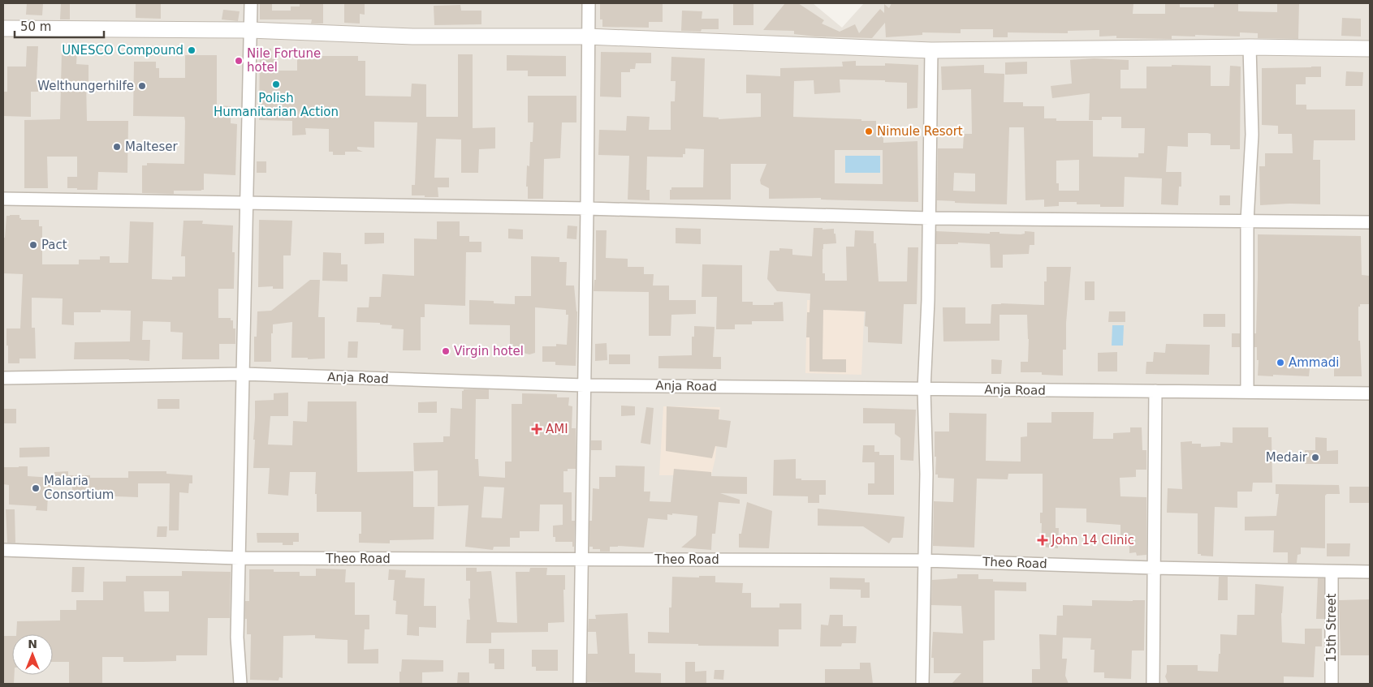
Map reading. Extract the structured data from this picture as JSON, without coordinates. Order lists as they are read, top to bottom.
{
  "streets": {
    "street": ["Anja Road", "Theo Road", "15th Street"]
  },
  "crossings": [
    ["Theo Road", "15th Street"]
  ],
  "places": {
    "other": [
      "UNESCO Compound",
      "Nile Fortune hotel",
      "Polish Humanitarian Action",
      "Welthungerhilfe",
      "Nimule Resort",
      "Malteser",
      "Pact",
      "Virgin hotel",
      "Ammadi",
      "Medair",
      "Malaria Consortium"
    ],
    "health": ["AMI", "John 14 Clinic"]
  },
  "scale_bar": "50 m",
  "north": "top"
}
